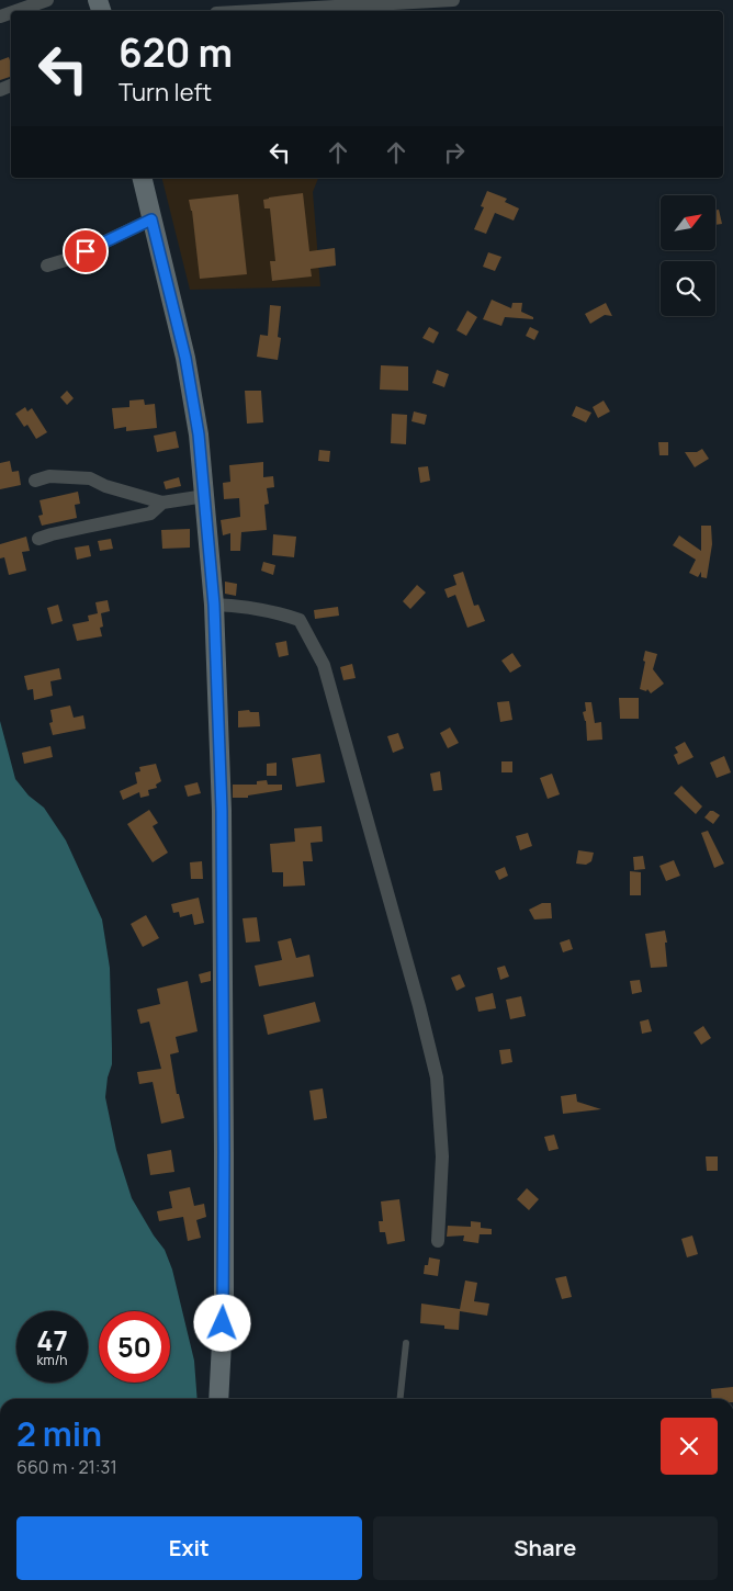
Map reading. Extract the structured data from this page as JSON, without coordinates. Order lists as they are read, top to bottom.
{
  "north": "top right",
  "page": {
    "turn": ["620 m", "Turn left"],
    "speed": "47 km/h",
    "limit": "50",
    "heading": ["2 min", "660 m · 21:31"],
    "buttons": ["Exit", "Share"]
  }
}
